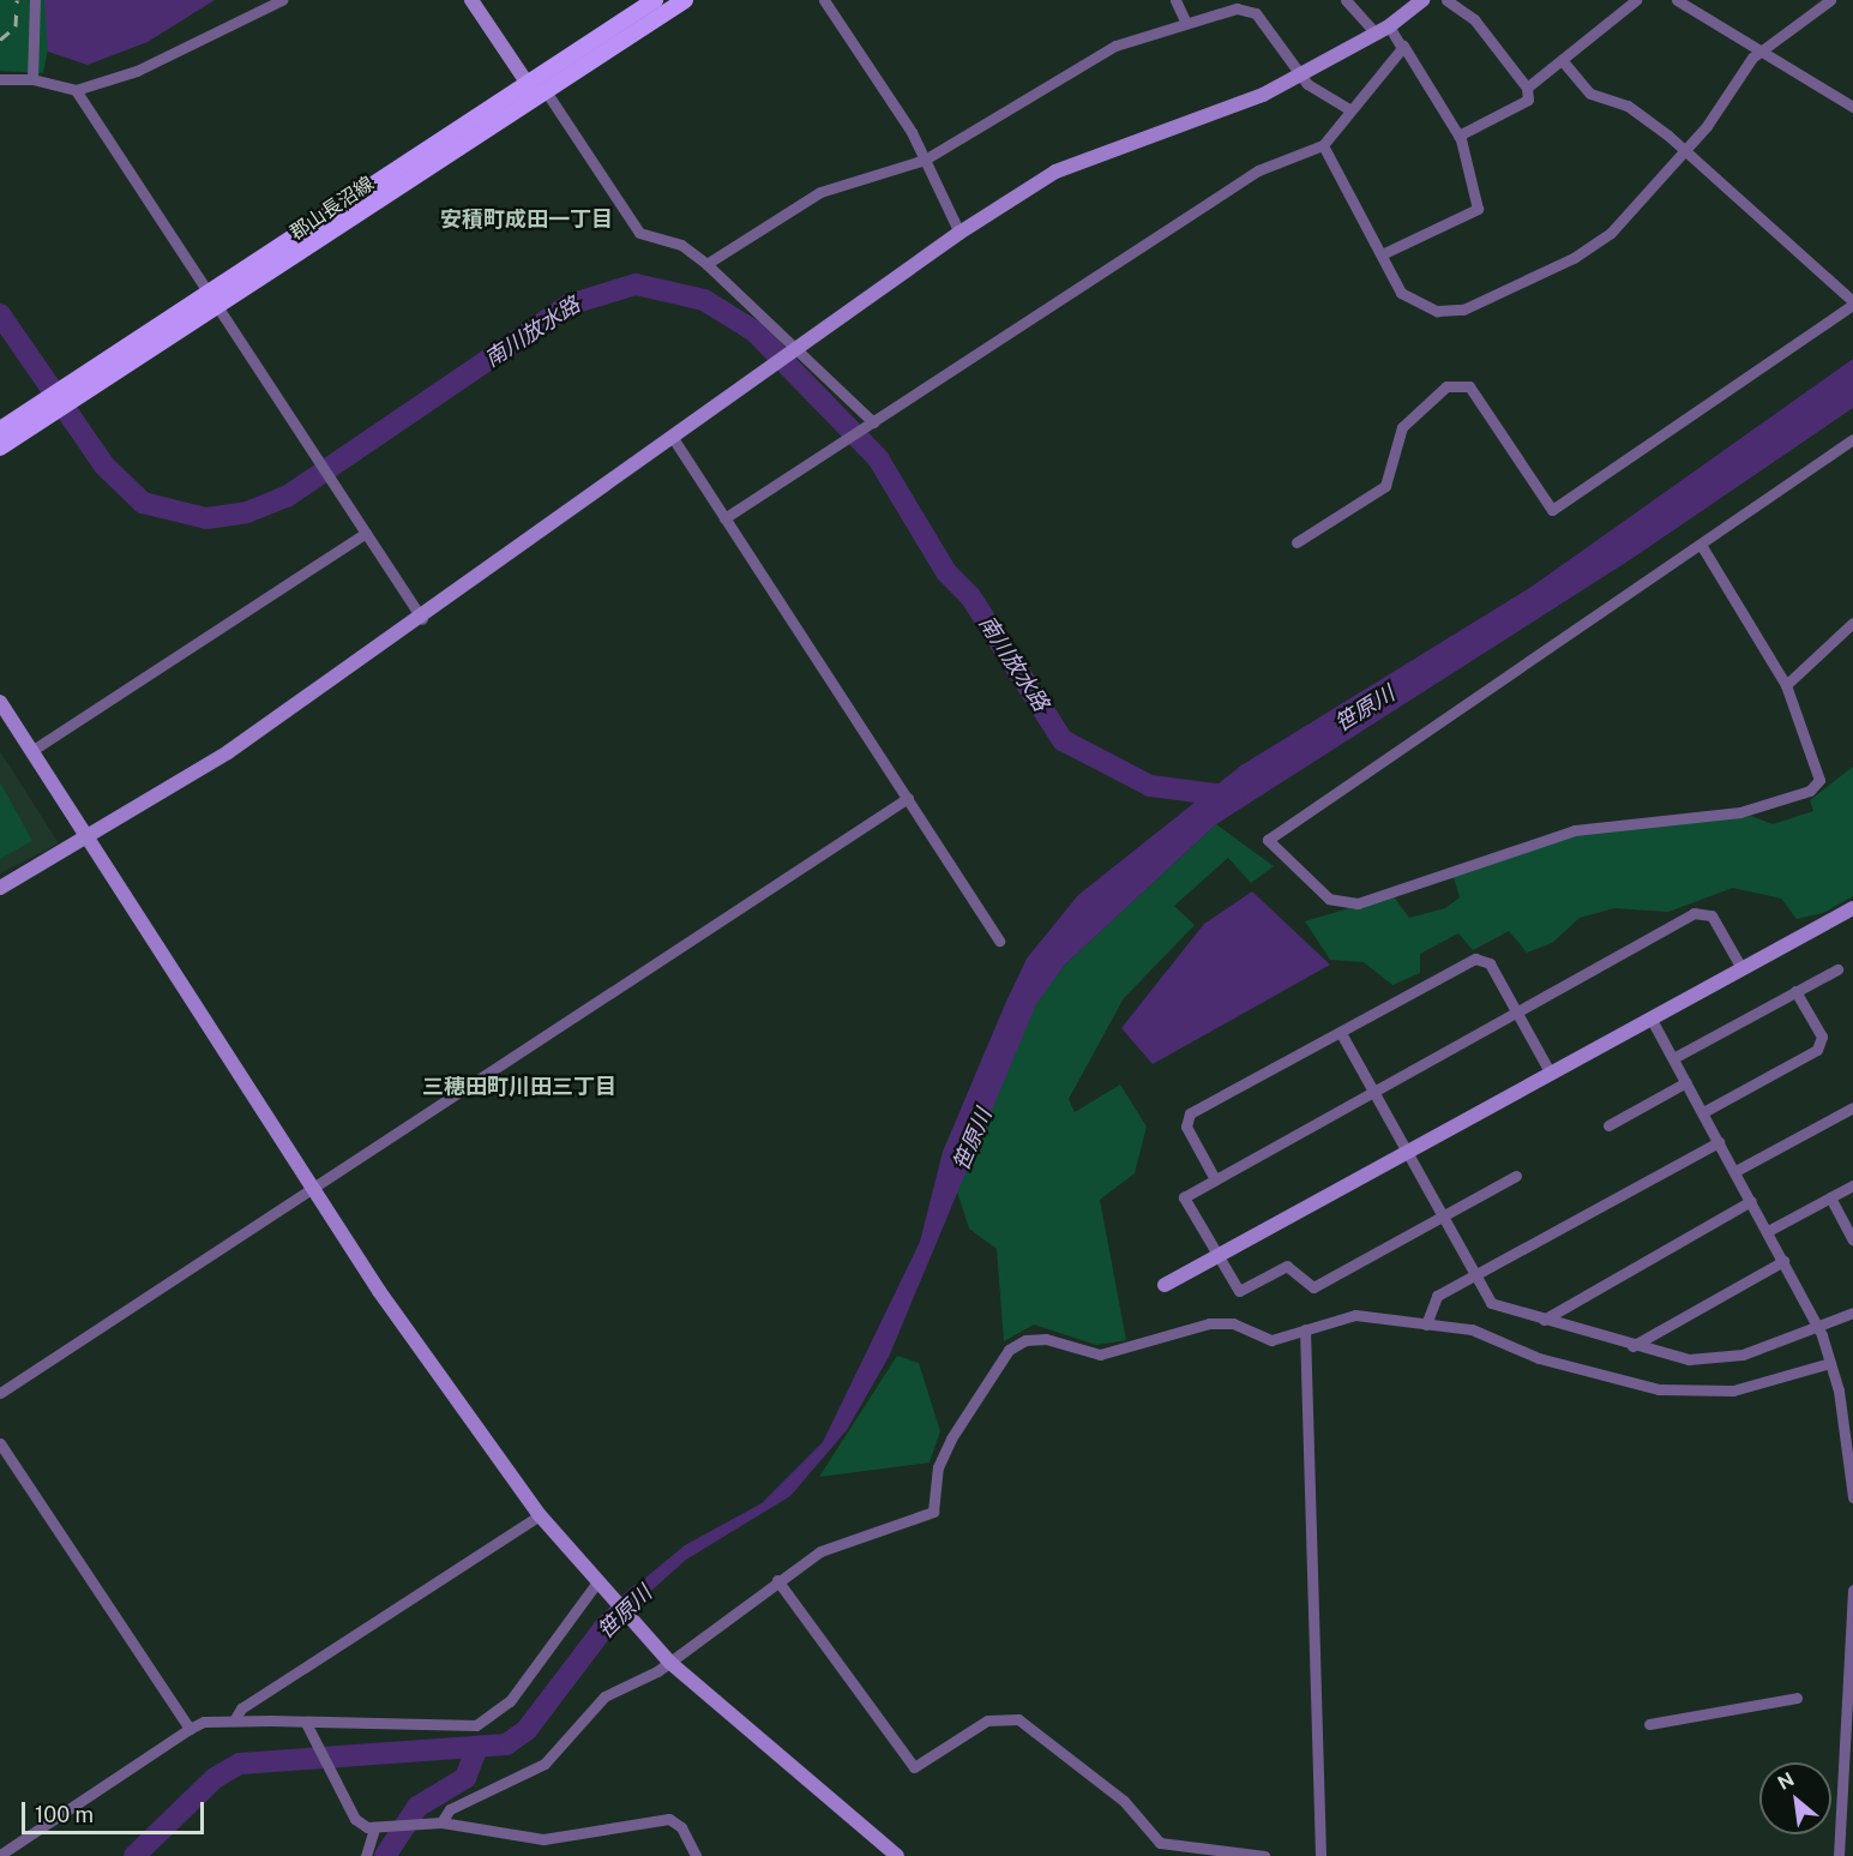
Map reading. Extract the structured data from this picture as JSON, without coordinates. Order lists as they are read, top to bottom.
{
  "streets": {
    "main road": ["郡山長沼線"]
  },
  "districts": ["安積町成田一丁目", "三穂田町川田三丁目"],
  "water": ["南川放水路", "笹原川"],
  "scale_bar": "100 m",
  "north": "top left"
}
